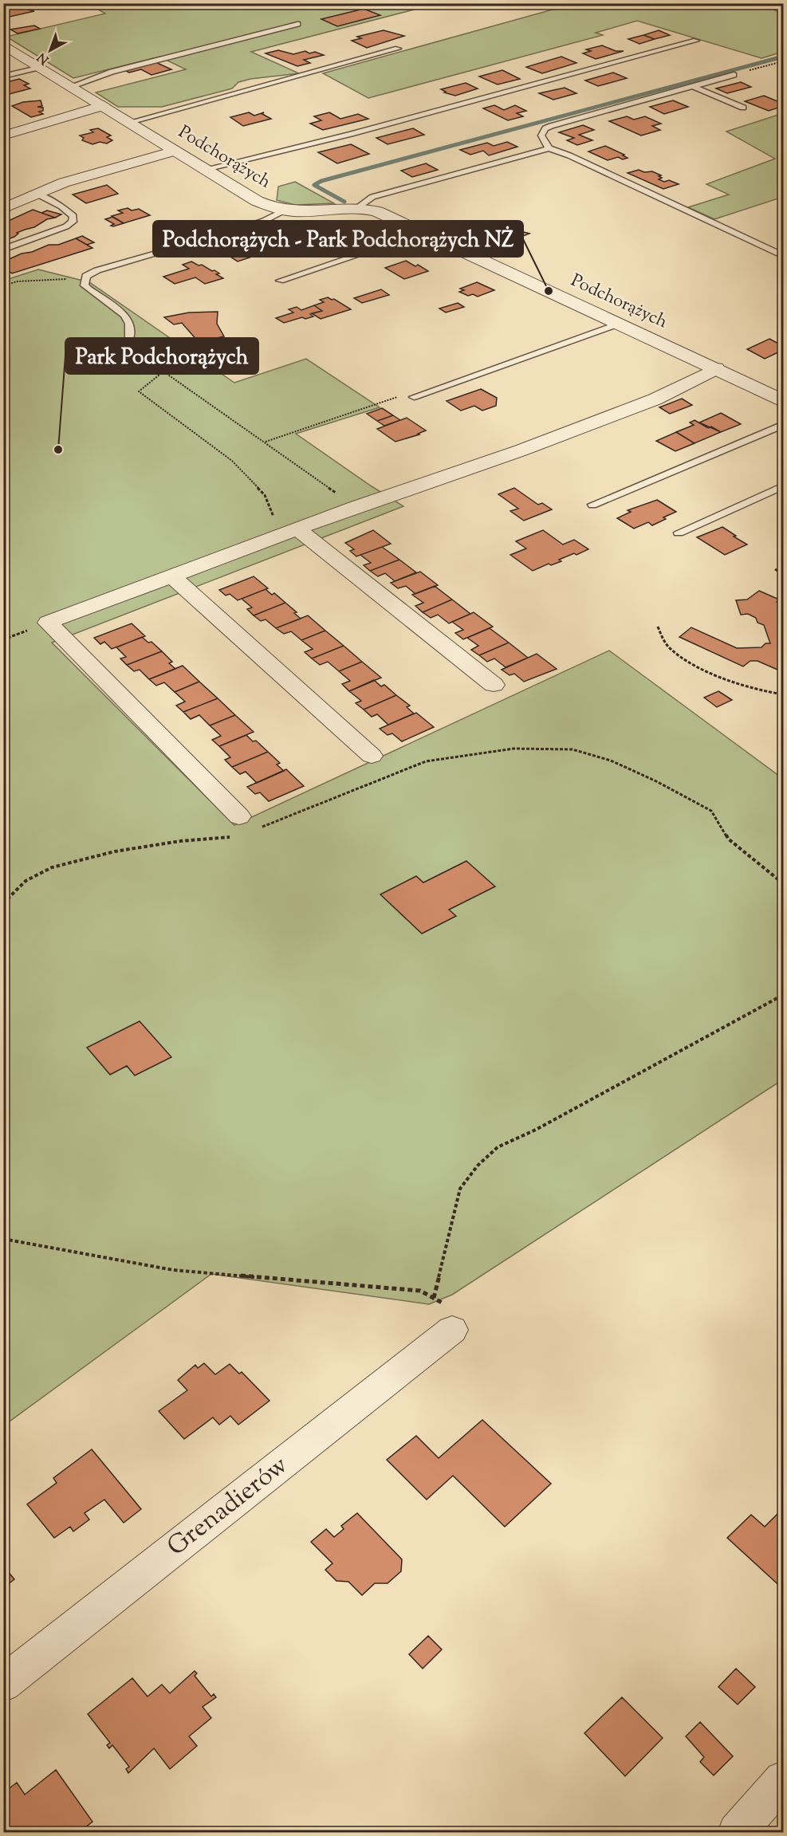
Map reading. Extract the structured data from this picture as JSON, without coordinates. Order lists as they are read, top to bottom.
{
  "streets": {
    "street": ["Podchorążych", "Grenadierów"]
  },
  "places": ["Podchorążych - Park Podchorążych NŻ", "Park Podchorążych"],
  "north": "bottom left"
}
